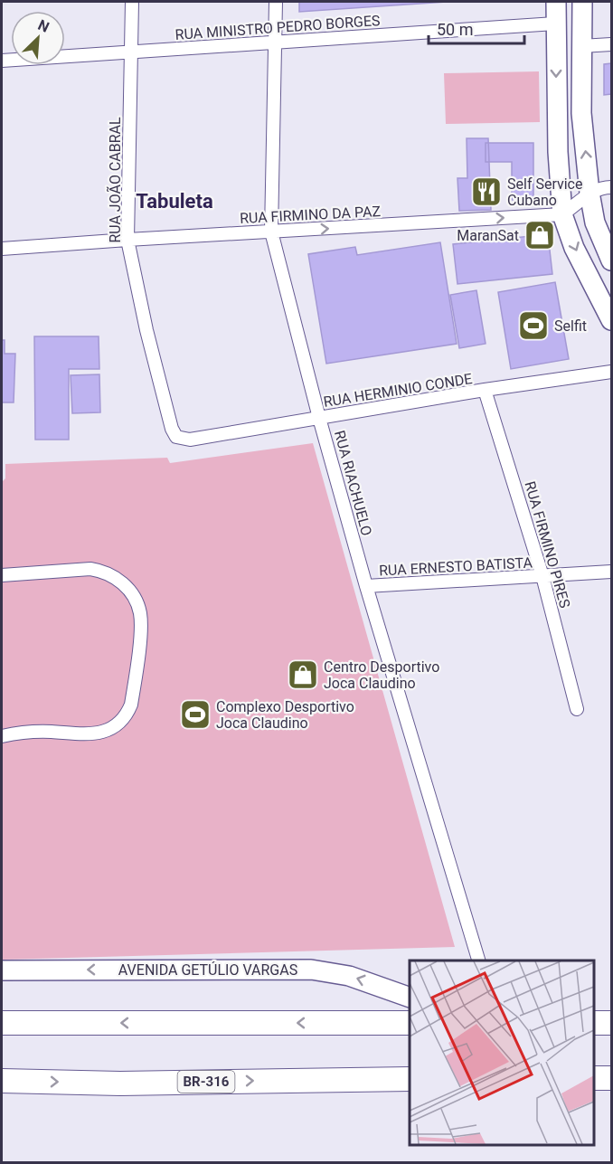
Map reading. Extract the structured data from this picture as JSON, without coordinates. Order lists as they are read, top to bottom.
{
  "streets": {
    "highway": ["BR-316"],
    "main road": ["AVENIDA GETÚLIO VARGAS"],
    "street": [
      "RUA MINISTRO PEDRO BORGES",
      "RUA JOÃO CABRAL",
      "RUA FIRMINO DA PAZ",
      "RUA HERMINIO CONDE",
      "RUA RIACHUELO",
      "RUA FIRMINO PIRES",
      "RUA ERNESTO BATISTA"
    ]
  },
  "crossings": [
    ["RUA MINISTRO PEDRO BORGES", "RUA JOÃO CABRAL"],
    ["RUA MINISTRO PEDRO BORGES", "RUA RIACHUELO"],
    ["RUA JOÃO CABRAL", "RUA FIRMINO DA PAZ"],
    ["RUA JOÃO CABRAL", "RUA HERMINIO CONDE"],
    ["RUA FIRMINO DA PAZ", "RUA RIACHUELO"],
    ["RUA HERMINIO CONDE", "RUA RIACHUELO"],
    ["RUA HERMINIO CONDE", "RUA FIRMINO PIRES"],
    ["RUA RIACHUELO", "RUA ERNESTO BATISTA"],
    ["RUA FIRMINO PIRES", "RUA ERNESTO BATISTA"]
  ],
  "one_way": ["RUA FIRMINO DA PAZ", "AVENIDA GETÚLIO VARGAS"],
  "districts": ["Tabuleta"],
  "places": {
    "restaurant": ["Self Service Cubano"],
    "shop": ["MaranSat", "Centro Desportivo Joca Claudino"],
    "sports": ["Selfit", "Complexo Desportivo Joca Claudino"]
  },
  "scale_bar": "50 m",
  "north": "top right"
}
